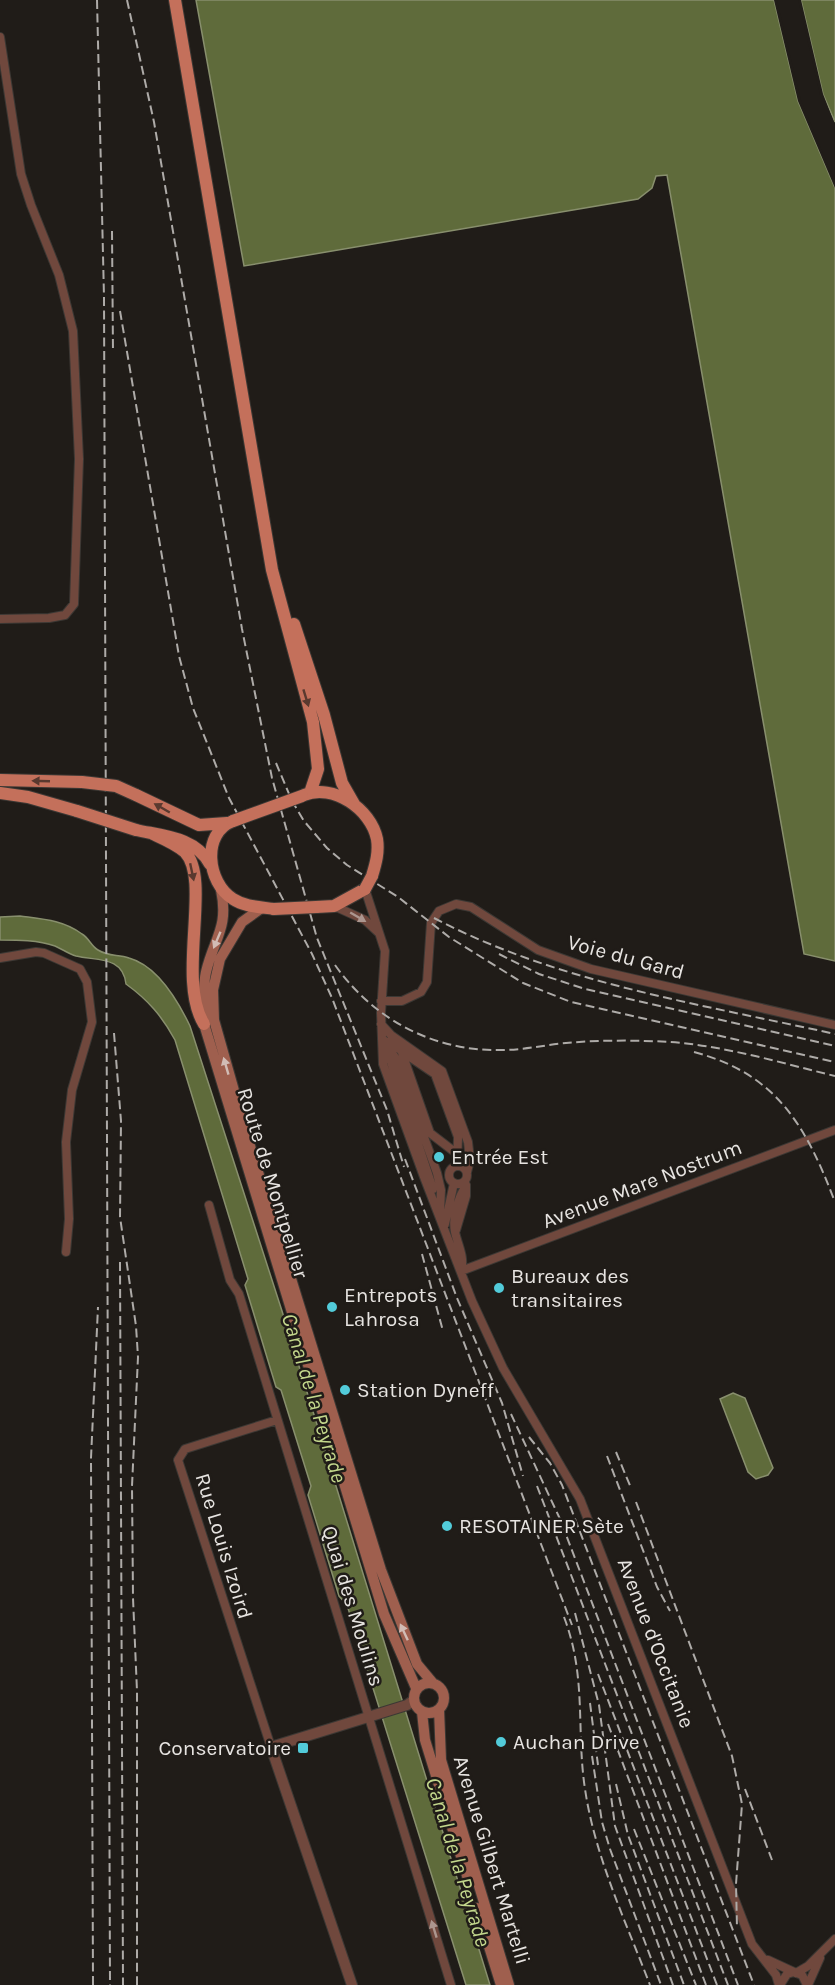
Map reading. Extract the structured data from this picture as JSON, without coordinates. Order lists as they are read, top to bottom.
{
  "streets": {
    "main road": ["Route de Montpellier", "Avenue Gilbert Martelli"],
    "street": [
      "Voie du Gard",
      "Avenue Mare Nostrum",
      "Rue Louis Izoird",
      "Quai des Moulins",
      "Avenue d'Occitanie"
    ]
  },
  "crossings": [
    ["Voie du Gard", "Avenue d'Occitanie"],
    ["Route de Montpellier", "Avenue d'Occitanie"],
    ["Route de Montpellier", "Avenue Gilbert Martelli"],
    ["Avenue Mare Nostrum", "Avenue d'Occitanie"],
    ["Rue Louis Izoird", "Quai des Moulins"]
  ],
  "water": ["Canal de la Peyrade"],
  "places": {
    "other": [
      "Entrée Est",
      "Bureaux des transitaires",
      "Entrepots Lahrosa",
      "Station Dyneff",
      "RESOTAINER Sète",
      "Auchan Drive"
    ],
    "transit": ["Conservatoire"]
  }
}
